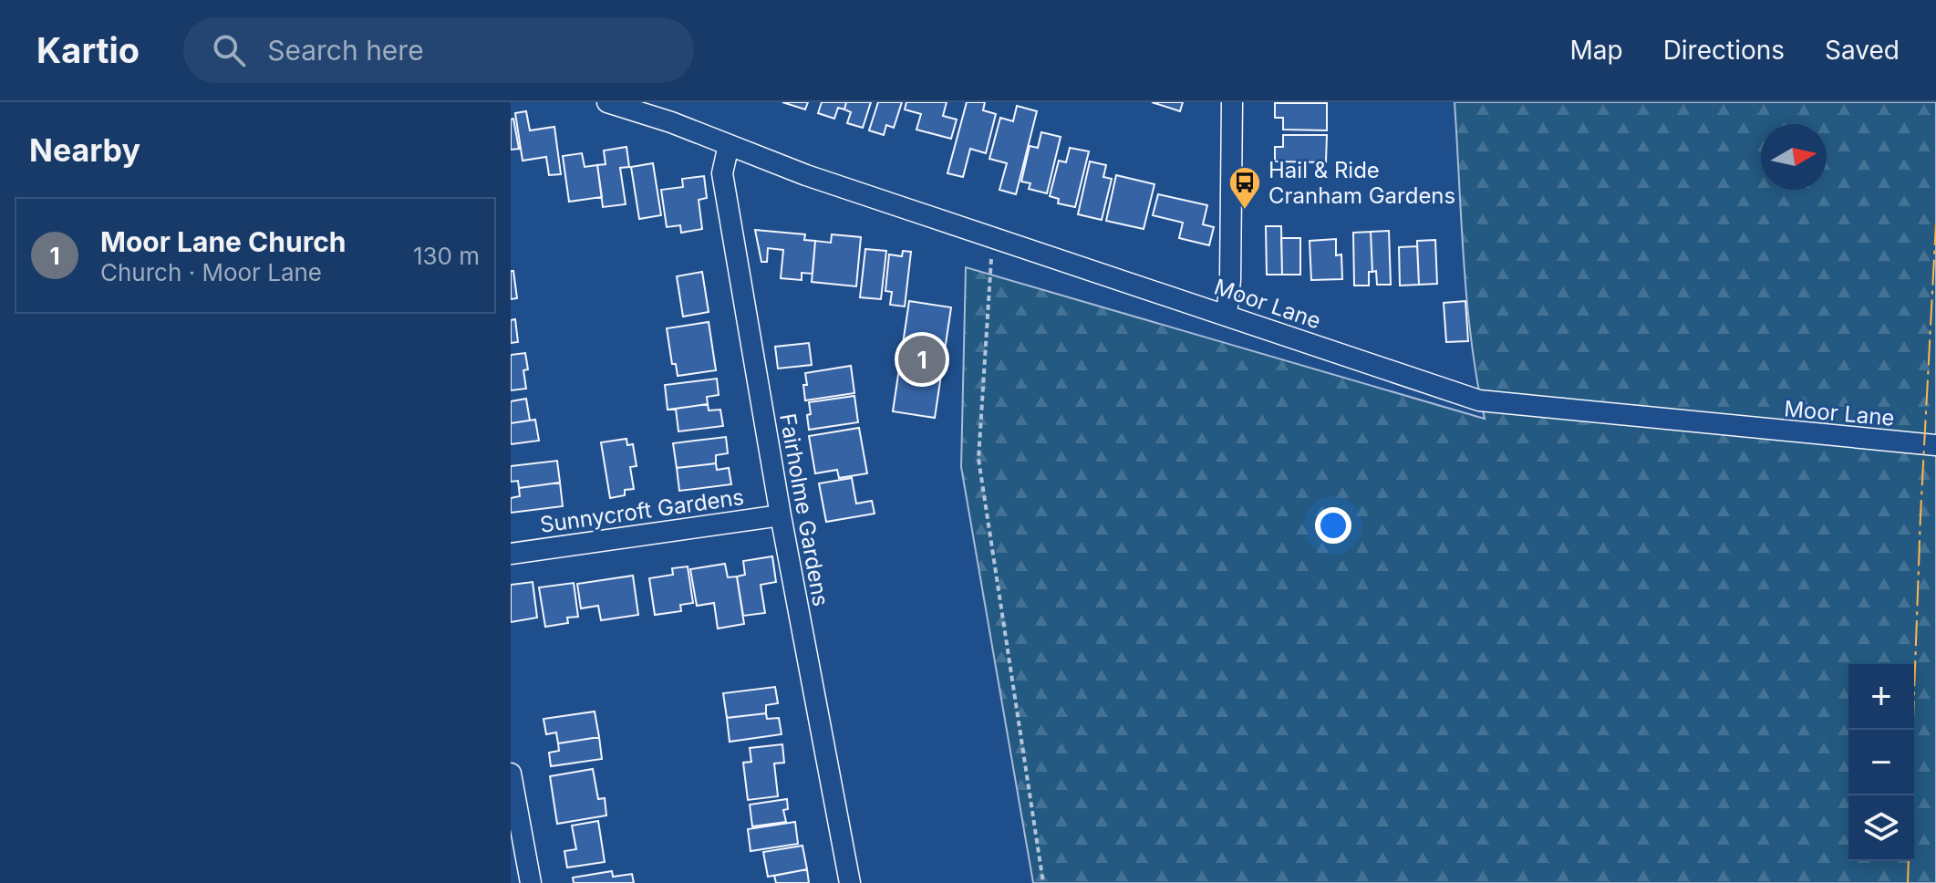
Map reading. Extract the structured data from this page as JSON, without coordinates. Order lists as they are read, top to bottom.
{
  "streets": {
    "street": ["Moor Lane", "Fairholme Gardens", "Sunnycroft Gardens"]
  },
  "crossings": [
    ["Moor Lane", "Fairholme Gardens"],
    ["Fairholme Gardens", "Sunnycroft Gardens"]
  ],
  "places": {
    "bus stop": ["Hail & Ride Cranham Gardens"]
  },
  "north": "right",
  "page": {
    "header": "Kartio",
    "search": "Search here",
    "nav": ["Map", "Directions", "Saved"],
    "heading": "Nearby",
    "list": [
      {
        "mark": "1",
        "name": "Moor Lane Church",
        "note": "Church · Moor Lane",
        "value": "130 m"
      }
    ],
    "pins": "1",
    "map_buttons": ["+", "−"]
  }
}
